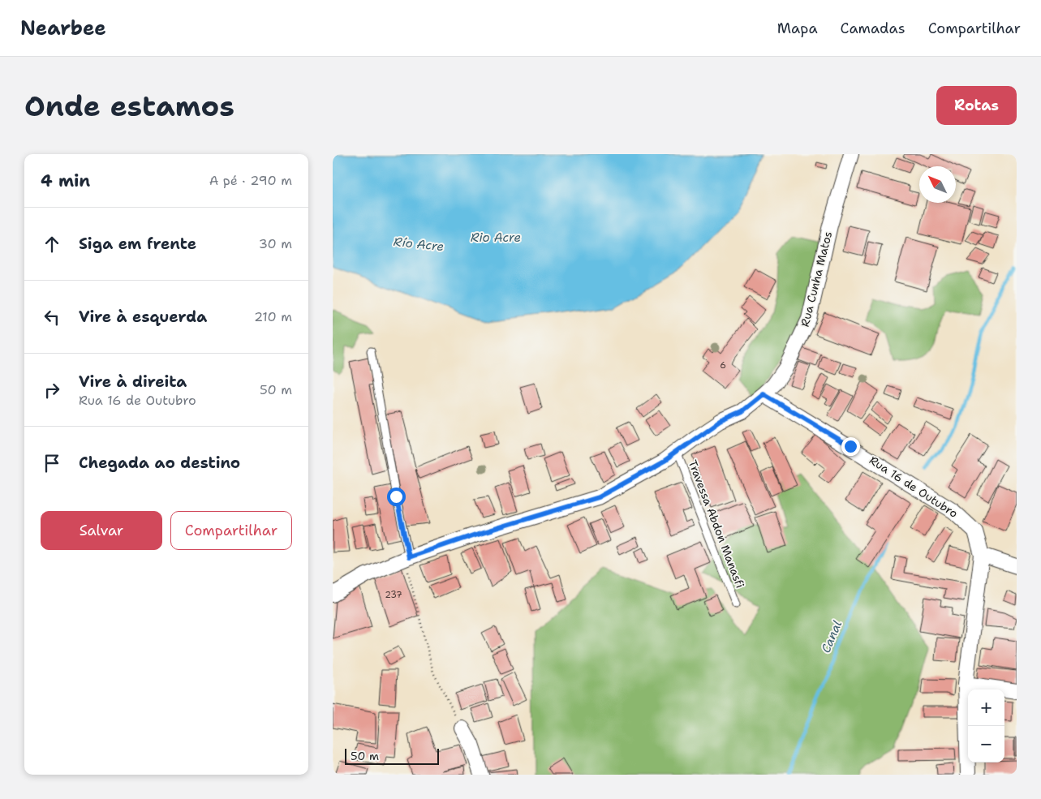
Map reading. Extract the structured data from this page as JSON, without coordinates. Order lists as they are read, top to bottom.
{
  "streets": {
    "street": ["Rua Cunha Matos", "Rua 16 de Outubro"],
    "lane": ["Travessa Abdon Manasfi"]
  },
  "crossings": [
    ["Rua Cunha Matos", "Rua 16 de Outubro"],
    ["Rua Cunha Matos", "Travessa Abdon Manasfi"]
  ],
  "water": ["Rio Acre", "Río Acre", "Canal"],
  "house_numbers": ["6", "237"],
  "scale_bar": "50 m",
  "north": "top left",
  "page": {
    "header": "Nearbee",
    "nav": ["Mapa", "Camadas", "Compartilhar"],
    "buttons": [
      "Rotas",
      ["Salvar", "Compartilhar"]
    ],
    "title": "Onde estamos",
    "heading": ["4 min", "A pé · 290 m"],
    "list": [
      ["Siga em frente", "30 m"],
      ["Vire à esquerda", "210 m"],
      ["Vire à direita", "Rua 16 de Outubro", "50 m"],
      "Chegada ao destino"
    ],
    "map_buttons": ["+", "−"],
    "scale": "50 m"
  }
}
